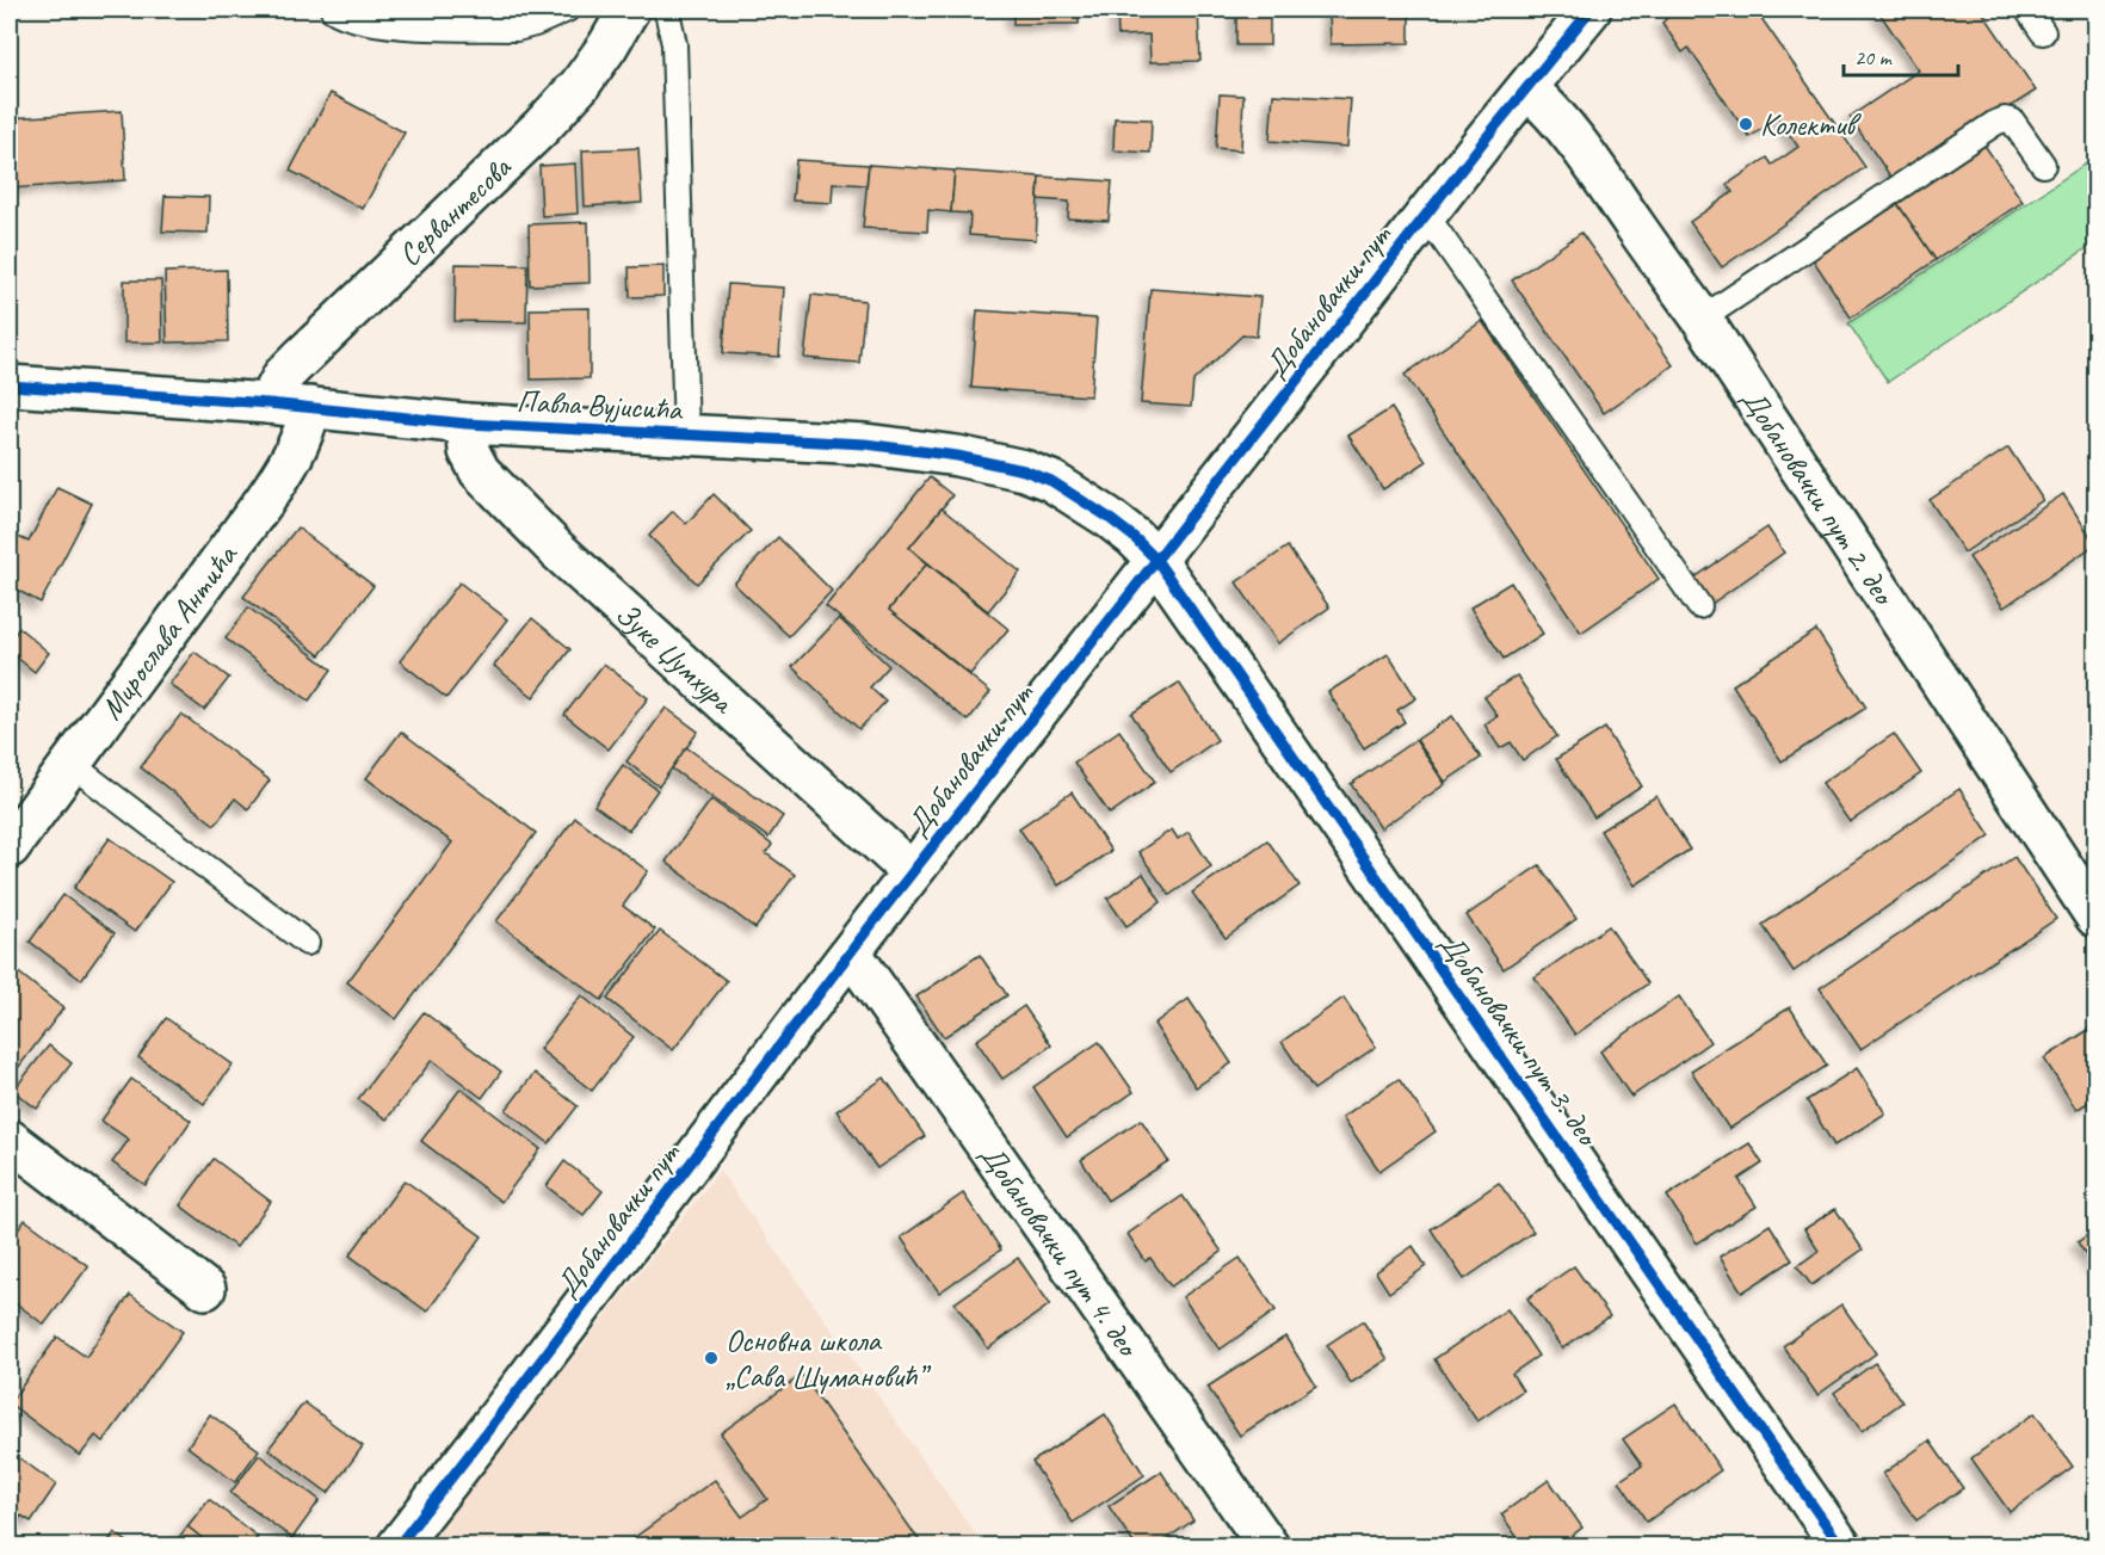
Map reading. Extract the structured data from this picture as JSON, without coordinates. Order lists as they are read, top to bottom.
{
  "streets": {
    "street": [
      "Сервантесова",
      "Добановачки пут",
      "Павла Вујисића",
      "Добановачки пут 2. део",
      "Мирослава Антића",
      "Зуке Џумхура",
      "Добановачки пут 3. део",
      "Добановачки пут 4. део"
    ]
  },
  "crossings": [
    ["Сервантесова", "Павла Вујисића"],
    ["Добановачки пут", "Павла Вујисића"],
    ["Добановачки пут", "Добановачки пут 2. део"],
    ["Добановачки пут", "Зуке Џумхура"],
    ["Добановачки пут", "Добановачки пут 3. део"],
    ["Добановачки пут", "Добановачки пут 4. део"],
    ["Павла Вујисића", "Мирослава Антића"],
    ["Павла Вујисића", "Зуке Џумхура"],
    ["Павла Вујисића", "Добановачки пут 3. део"]
  ],
  "places": ["Колектив", "Основна школа „Сава Шумановић”"],
  "scale_bar": "20 m"
}
